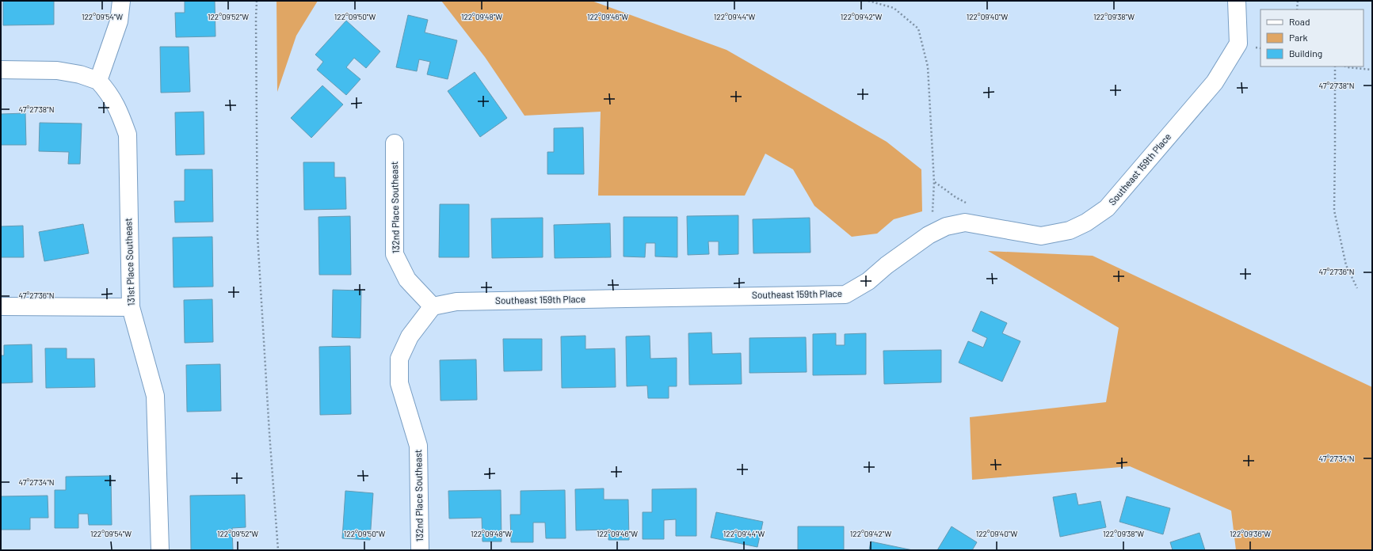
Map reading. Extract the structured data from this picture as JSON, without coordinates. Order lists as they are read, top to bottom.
{
  "streets": {
    "street": ["Southeast 159th Place", "132nd Place Southeast", "131st Place Southeast"]
  },
  "crossings": [
    ["Southeast 159th Place", "132nd Place Southeast"]
  ],
  "legend": ["Road", "Park", "Building"],
  "coordinates": [
    "122°09'54\"W",
    "122°09'52\"W",
    "122°09'50\"W",
    "122°09'48\"W",
    "122°09'46\"W",
    "122°09'44\"W",
    "122°09'42\"W",
    "122°09'40\"W",
    "122°09'38\"W",
    "47°27'38\"N",
    "47°27'36\"N",
    "47°27'34\"N",
    "122°09'36\"W"
  ]
}
